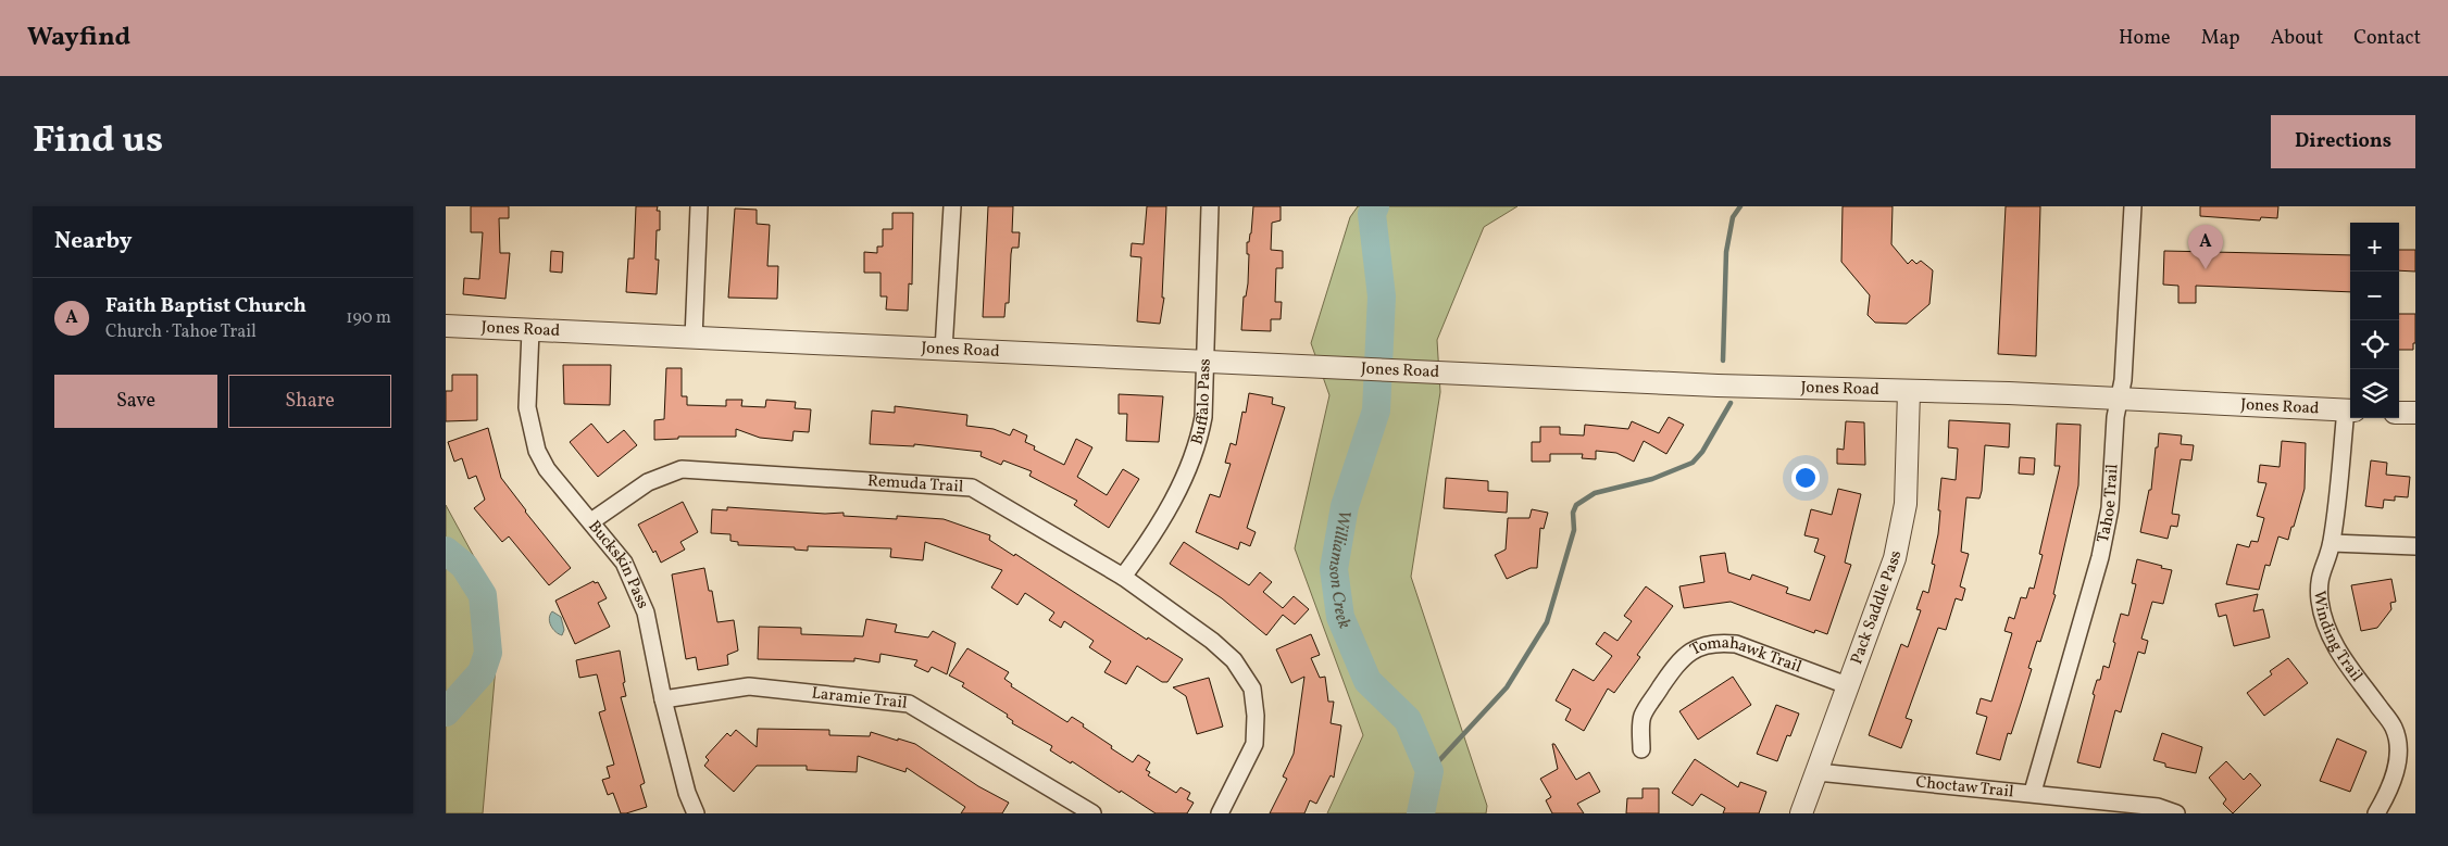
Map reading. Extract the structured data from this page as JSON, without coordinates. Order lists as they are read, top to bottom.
{
  "streets": {
    "street": [
      "Jones Road",
      "Buffalo Pass",
      "Remuda Trail",
      "Tahoe Trail",
      "Buckskin Pass",
      "Pack Saddle Pass",
      "Winding Trail",
      "Tomahawk Trail",
      "Laramie Trail",
      "Choctaw Trail"
    ]
  },
  "crossings": [
    ["Jones Road", "Buffalo Pass"],
    ["Jones Road", "Tahoe Trail"],
    ["Jones Road", "Buckskin Pass"],
    ["Jones Road", "Pack Saddle Pass"],
    ["Jones Road", "Winding Trail"],
    ["Buffalo Pass", "Remuda Trail"],
    ["Remuda Trail", "Buckskin Pass"],
    ["Tahoe Trail", "Choctaw Trail"],
    ["Buckskin Pass", "Laramie Trail"],
    ["Pack Saddle Pass", "Tomahawk Trail"],
    ["Pack Saddle Pass", "Choctaw Trail"]
  ],
  "water": ["Williamson Creek"],
  "page": {
    "header": "Wayfind",
    "nav": [
      "Home",
      "Map",
      "About",
      "Contact"
    ],
    "title": "Find us",
    "buttons": [
      "Directions",
      ["Save", "Share"]
    ],
    "heading": "Nearby",
    "map_buttons": ["+", "−"],
    "pins": "A",
    "list": [
      {
        "mark": "A",
        "name": "Faith Baptist Church",
        "note": "Church · Tahoe Trail",
        "value": "190 m"
      }
    ]
  }
}
